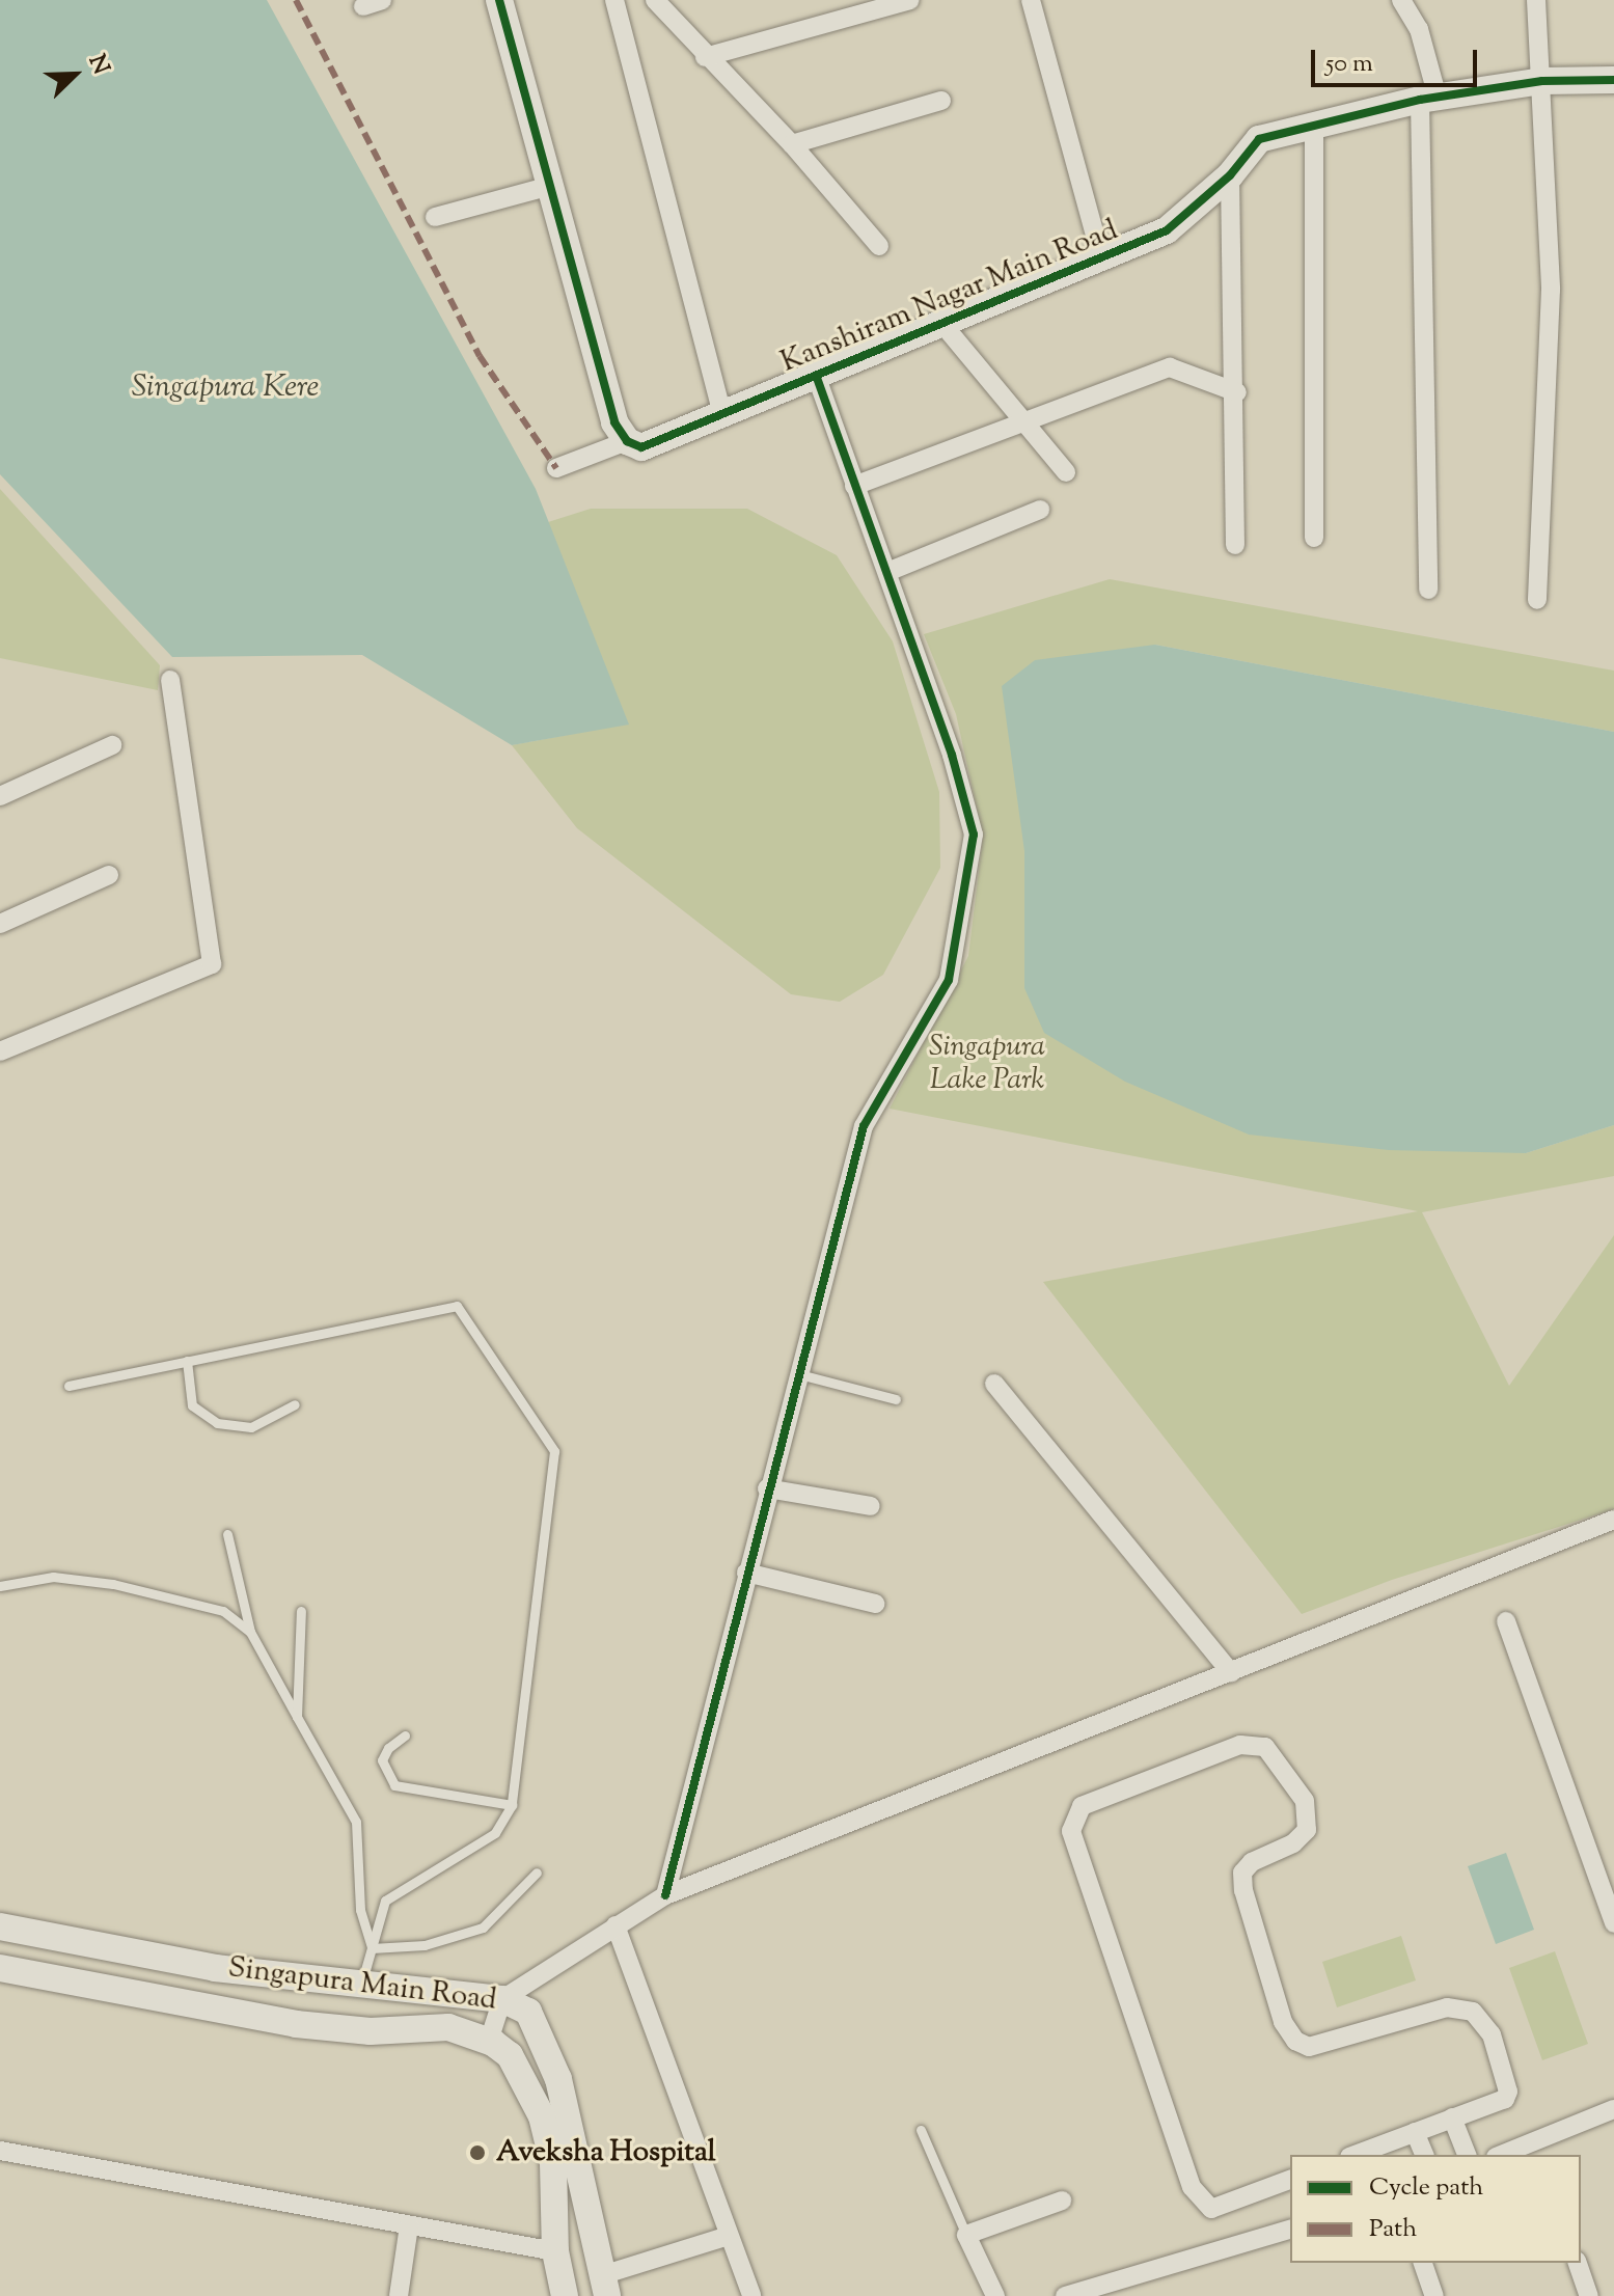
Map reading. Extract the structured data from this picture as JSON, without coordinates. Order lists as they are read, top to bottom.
{
  "streets": {
    "street": ["Kanshiram Nagar Main Road", "Singapura Main Road"]
  },
  "water": ["Singapura Kere"],
  "parks": ["Singapura Lake Park"],
  "places": ["Aveksha Hospital"],
  "legend": ["Cycle path", "Path"],
  "scale_bar": "50 m",
  "north": "top right"
}
